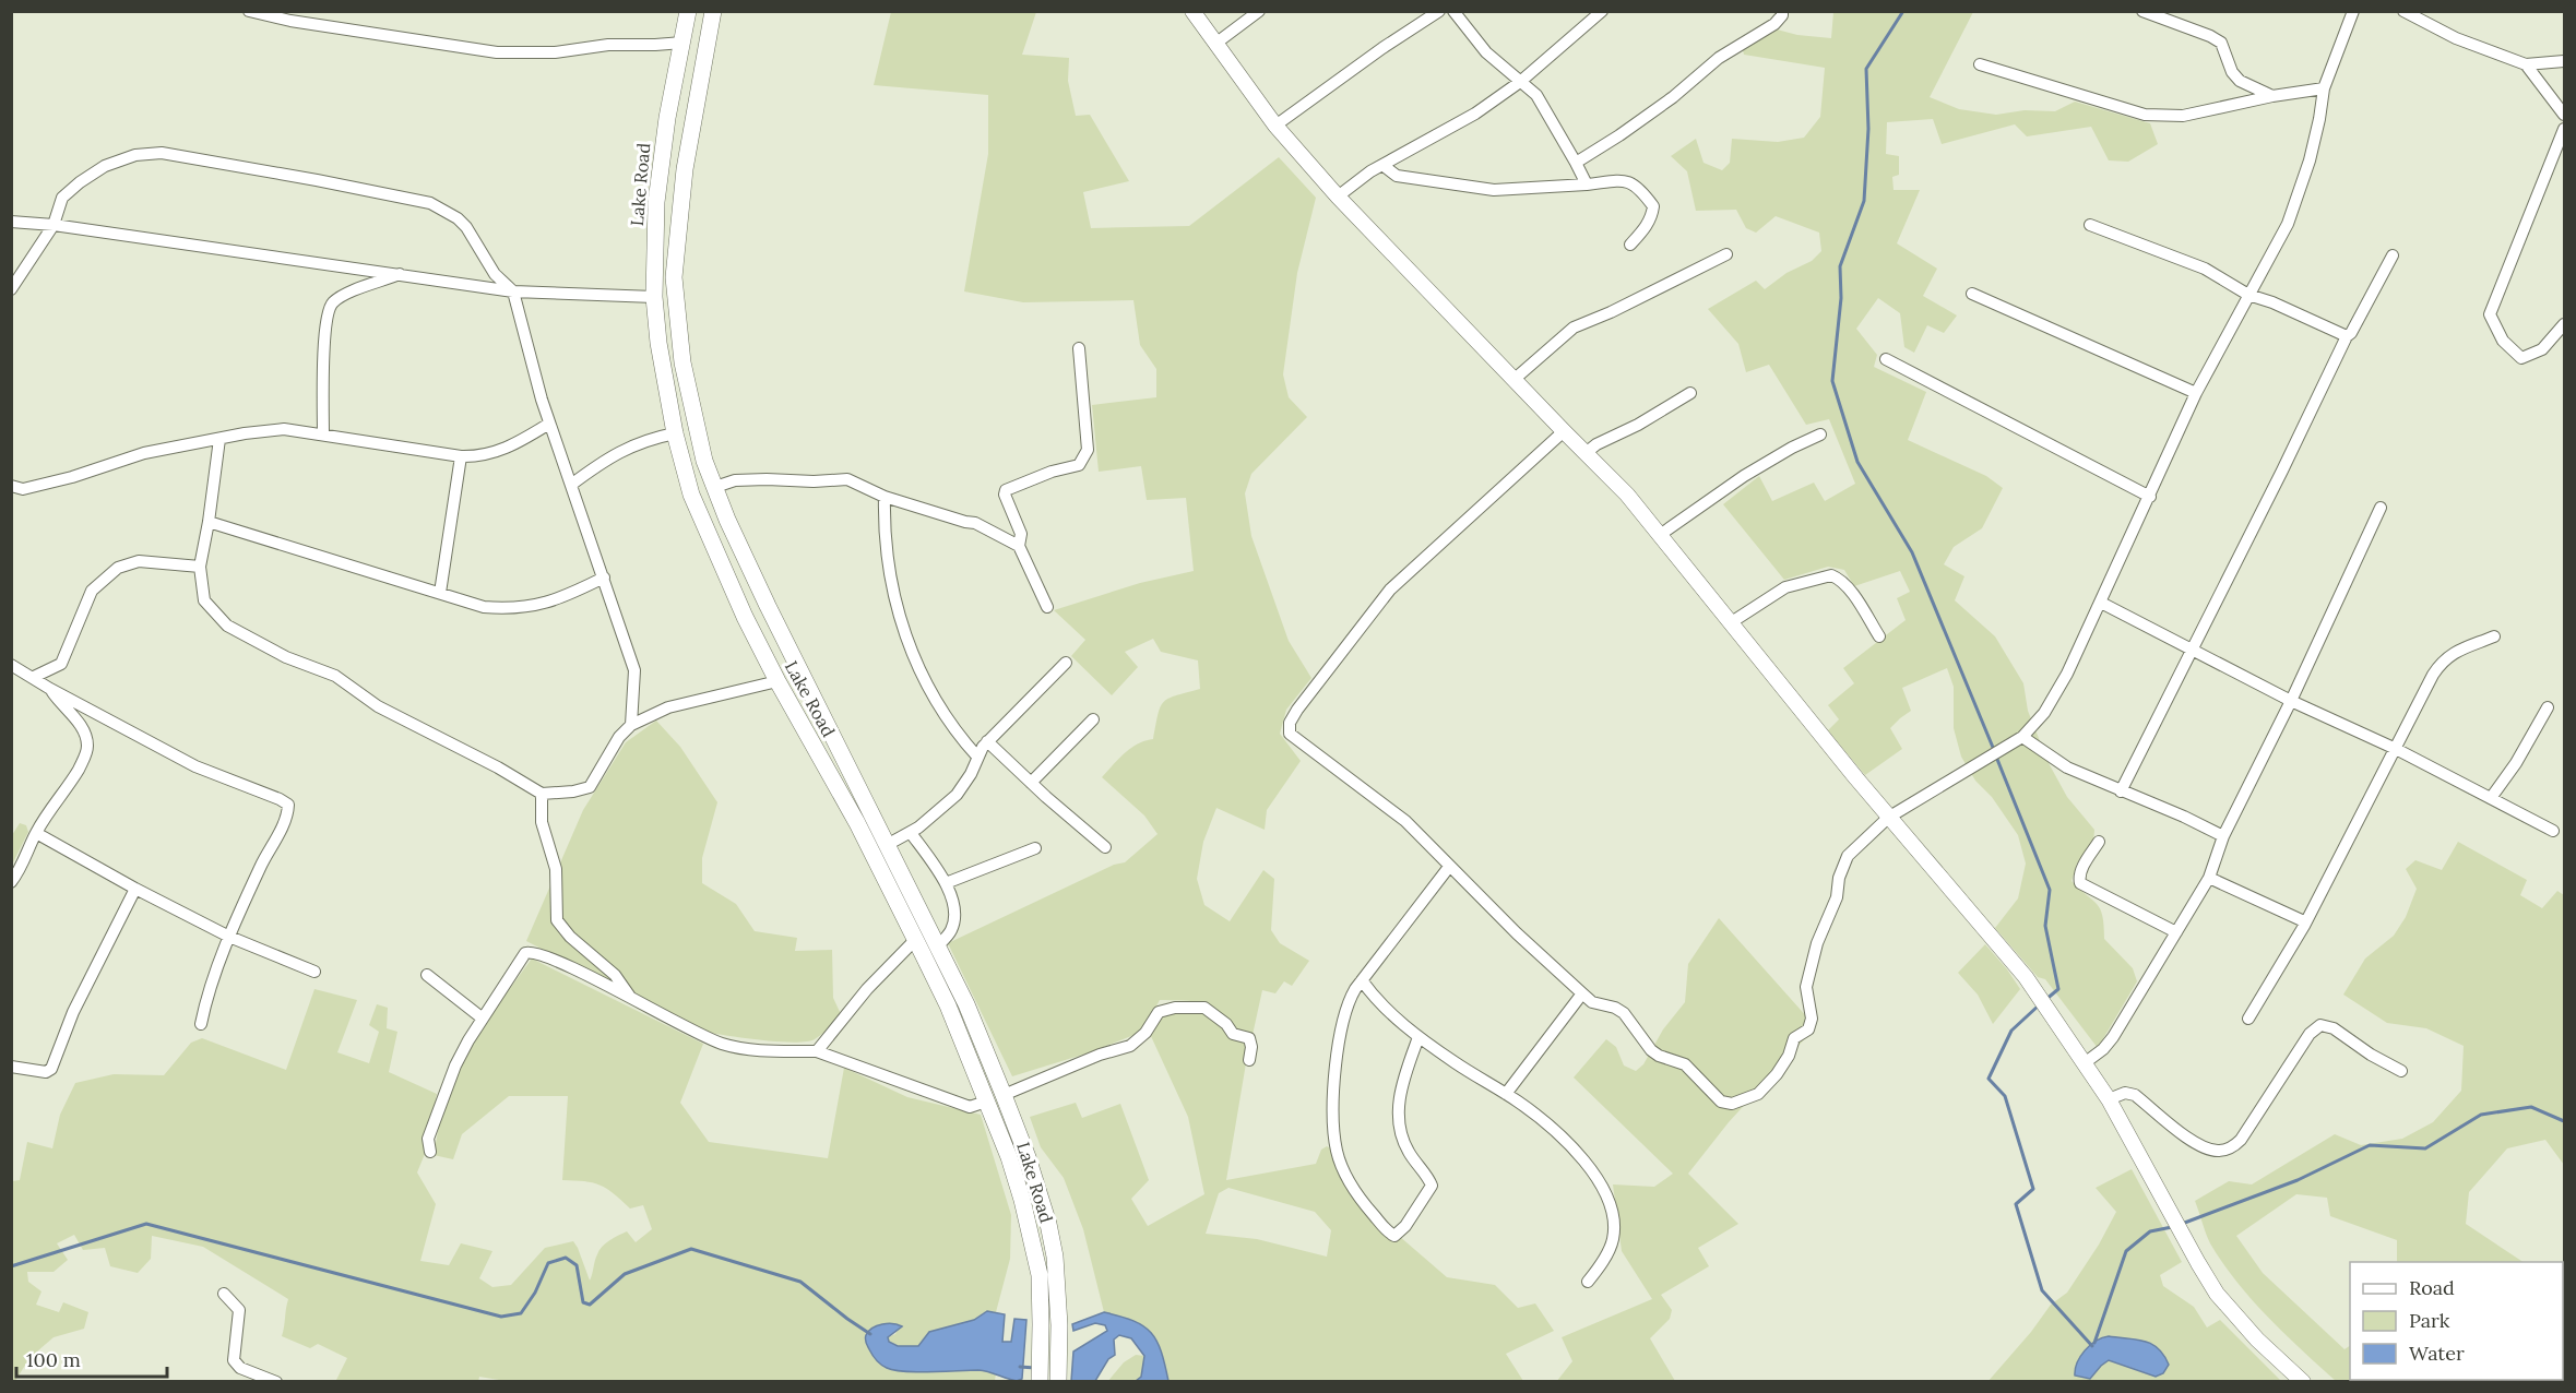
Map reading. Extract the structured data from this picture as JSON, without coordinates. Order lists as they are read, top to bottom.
{
  "streets": {
    "main road": ["Lake Road"]
  },
  "legend": ["Road", "Park", "Water"],
  "scale_bar": "100 m"
}
